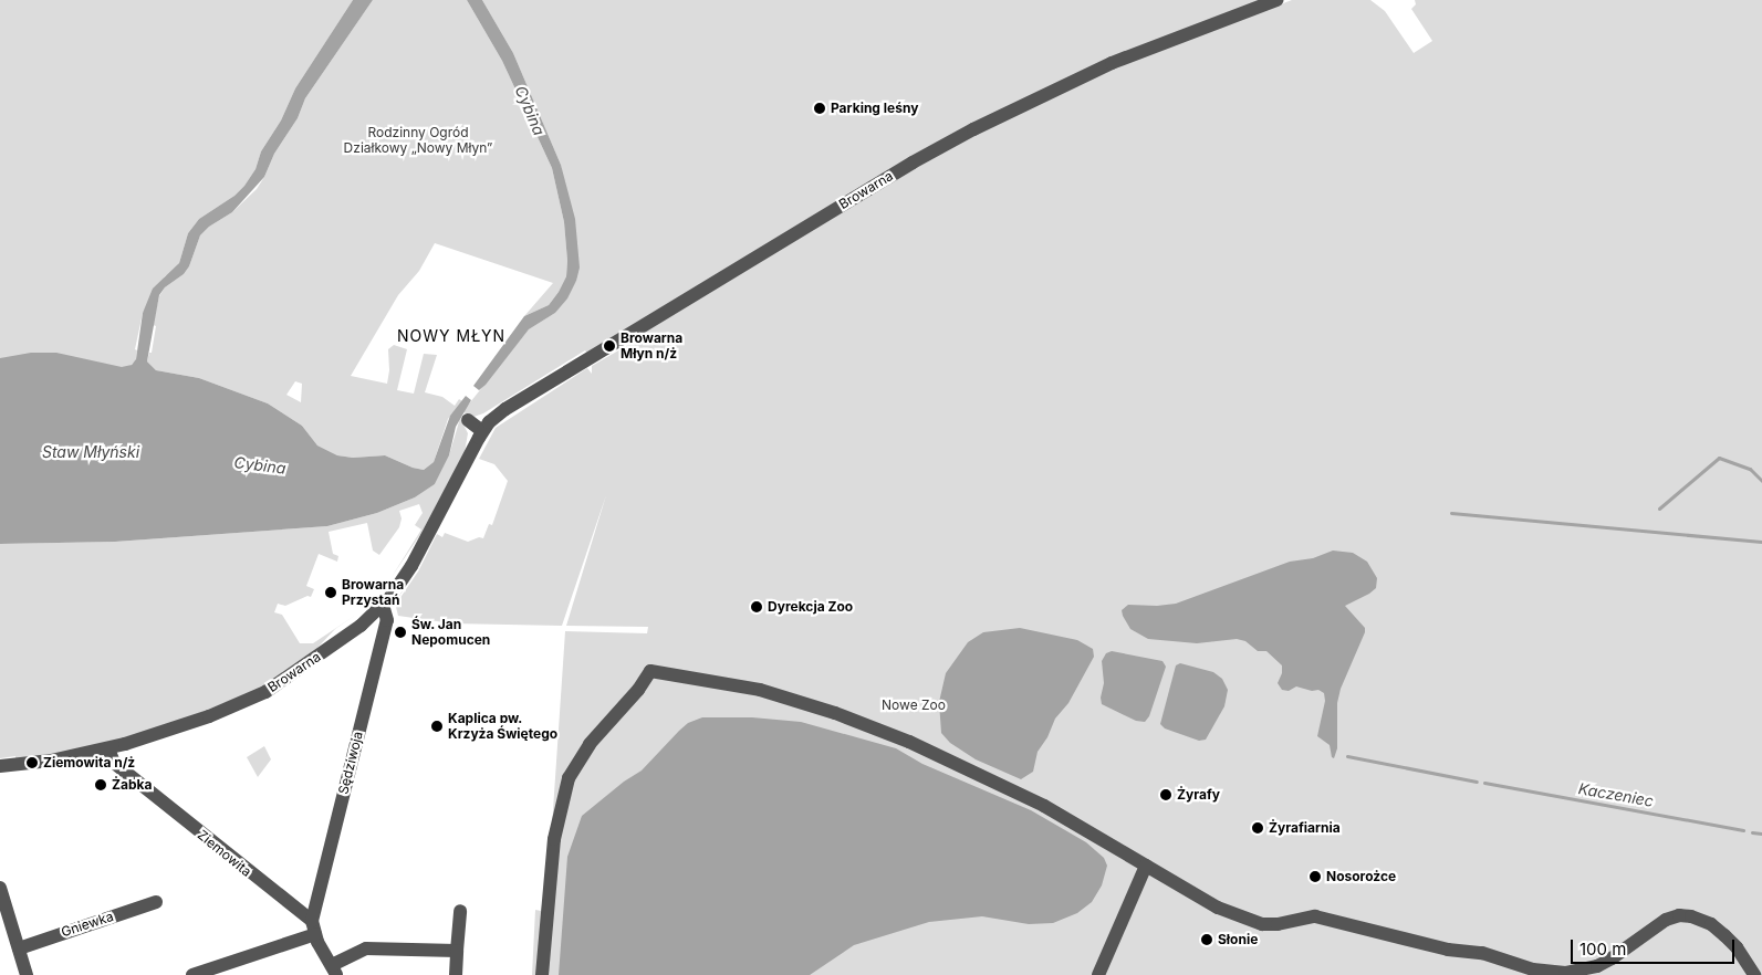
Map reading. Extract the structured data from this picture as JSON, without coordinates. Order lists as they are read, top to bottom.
{
  "streets": {
    "street": [
      "Browarna",
      "Sędziwoja",
      "Ziemowita",
      "Gniewka"
    ]
  },
  "crossings": [
    ["Browarna", "Sędziwoja"],
    ["Browarna", "Ziemowita"],
    ["Sędziwoja", "Ziemowita"]
  ],
  "districts": ["NOWY MŁYN"],
  "water": ["Cybina", "Staw Młyński", "Kaczeniec"],
  "parks": ["Rodzinny Ogród Działkowy „Nowy Młyn”", "Nowe Zoo"],
  "places": [
    "Parking leśny",
    "Browarna Młyn n/ż",
    "Browarna Przystań",
    "Dyrekcja Zoo",
    "Św. Jan Nepomucen",
    "Kaplica pw. Krzyża Świętego",
    "Ziemowita n/ż",
    "Żabka",
    "Żyrafy",
    "Żyrafiarnia",
    "Nosorożce",
    "Słonie"
  ],
  "scale_bar": "100 m"
}
